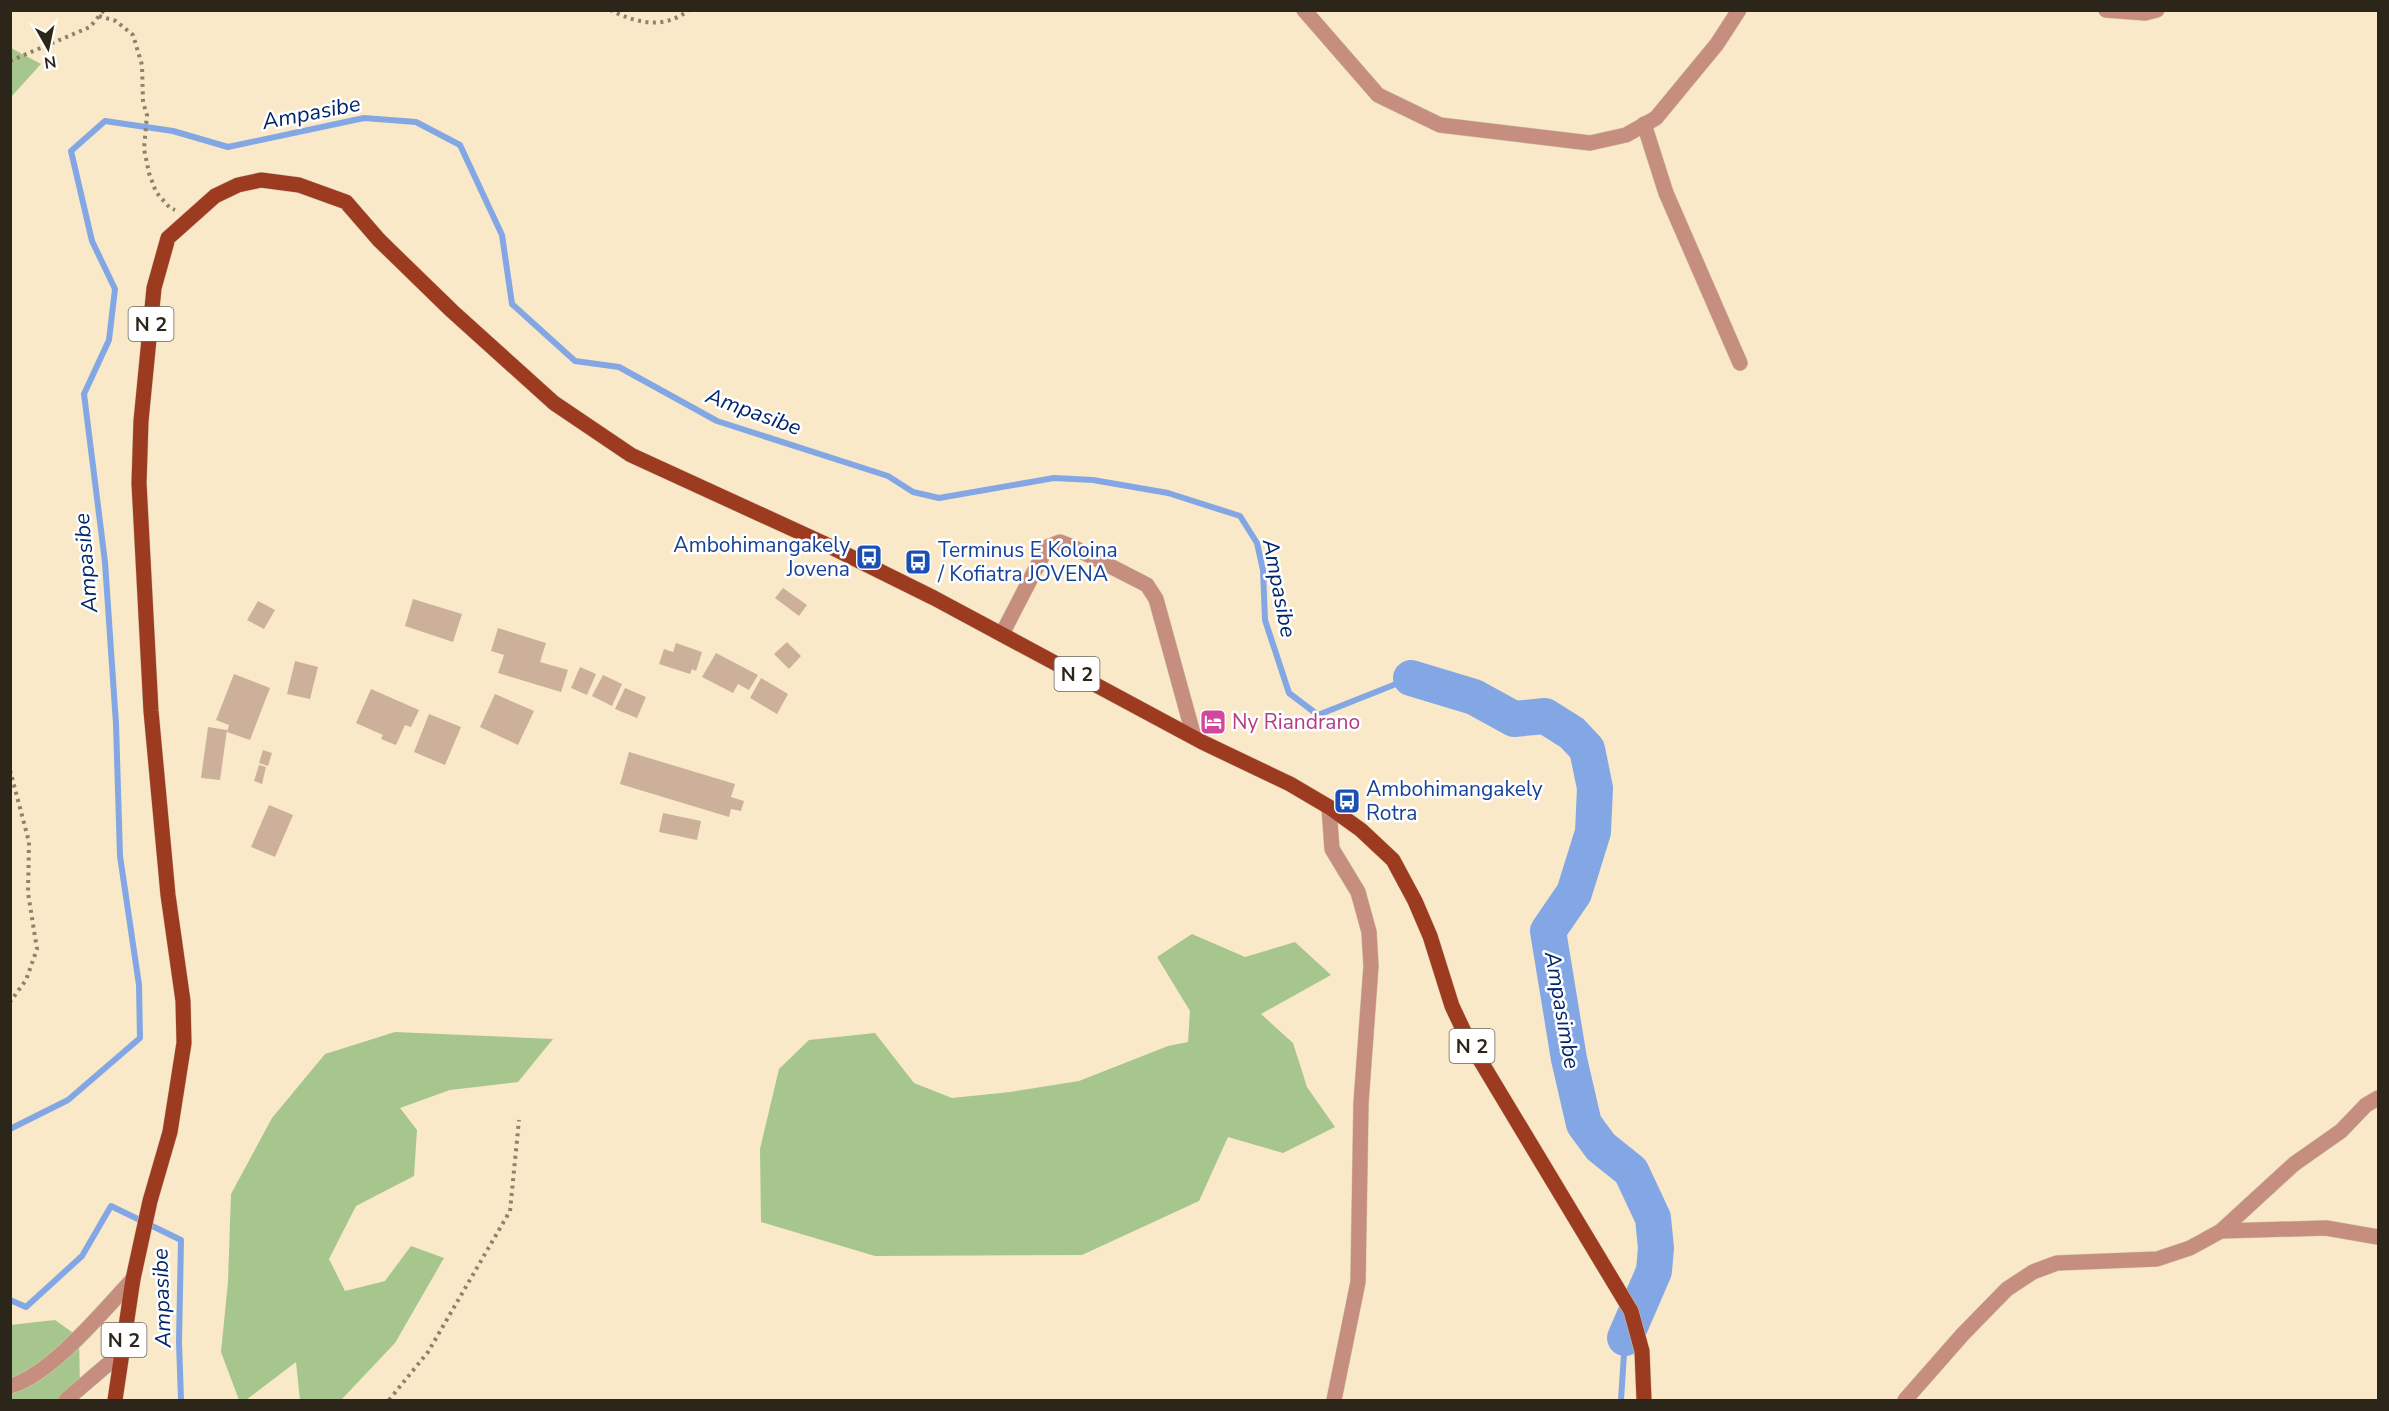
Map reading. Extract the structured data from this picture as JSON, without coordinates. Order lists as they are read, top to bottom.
{
  "streets": {
    "main road": ["N 2"]
  },
  "water": ["Ampasibe", "Ampasimbe"],
  "places": {
    "bus stop": ["Ambohimangakely Jovena", "Terminus E Koloina / Kofiatra JOVENA", "Ambohimangakely Rotra"],
    "hotel": ["Ny Riandrano"]
  },
  "north": "bottom"
}
